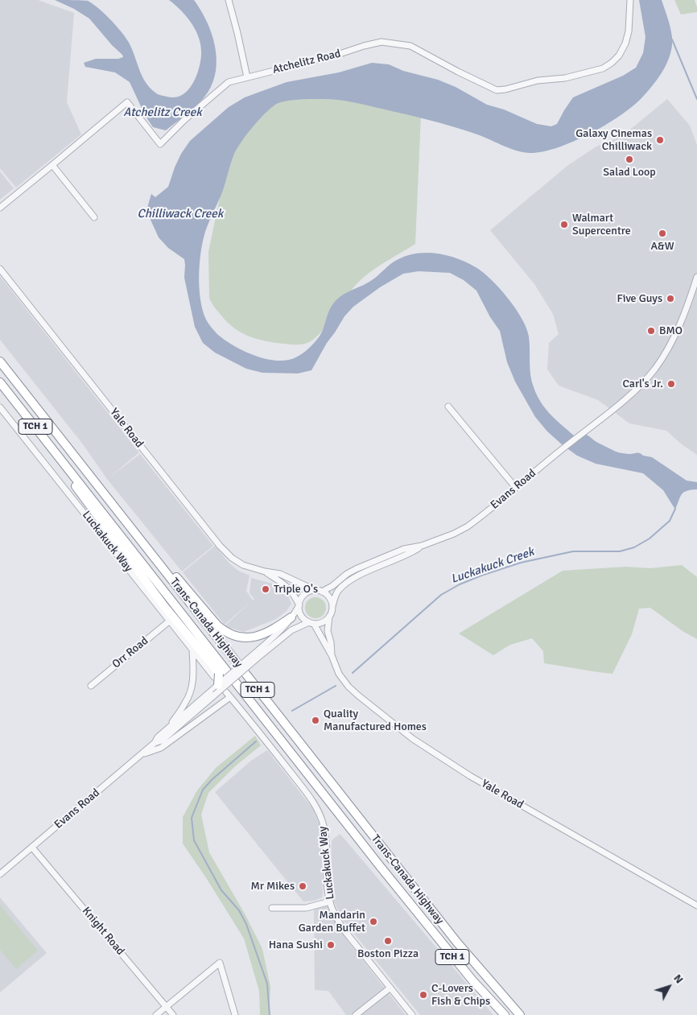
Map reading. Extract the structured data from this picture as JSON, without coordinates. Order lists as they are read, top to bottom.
{
  "streets": {
    "highway": ["TCH 1", "Trans-Canada Highway"],
    "street": [
      "Atchelitz Road",
      "Yale Road",
      "Evans Road",
      "Luckakuck Way",
      "Orr Road",
      "Knight Road"
    ]
  },
  "crossings": [
    ["Yale Road", "Evans Road"],
    ["Evans Road", "Luckakuck Way"],
    ["Evans Road", "Knight Road"],
    ["Luckakuck Way", "Orr Road"]
  ],
  "water": ["Atchelitz Creek", "Chilliwack Creek", "Luckakuck Creek"],
  "places": [
    "Galaxy Cinemas Chilliwack",
    "Salad Loop",
    "Walmart Supercentre",
    "A&W",
    "Five Guys",
    "BMO",
    "Carl's Jr.",
    "Triple O's",
    "Quality Manufactured Homes",
    "Mr Mikes",
    "Mandarin Garden Buffet",
    "Boston Pizza",
    "Hana Sushi",
    "C-Lovers Fish & Chips"
  ],
  "north": "top right"
}
